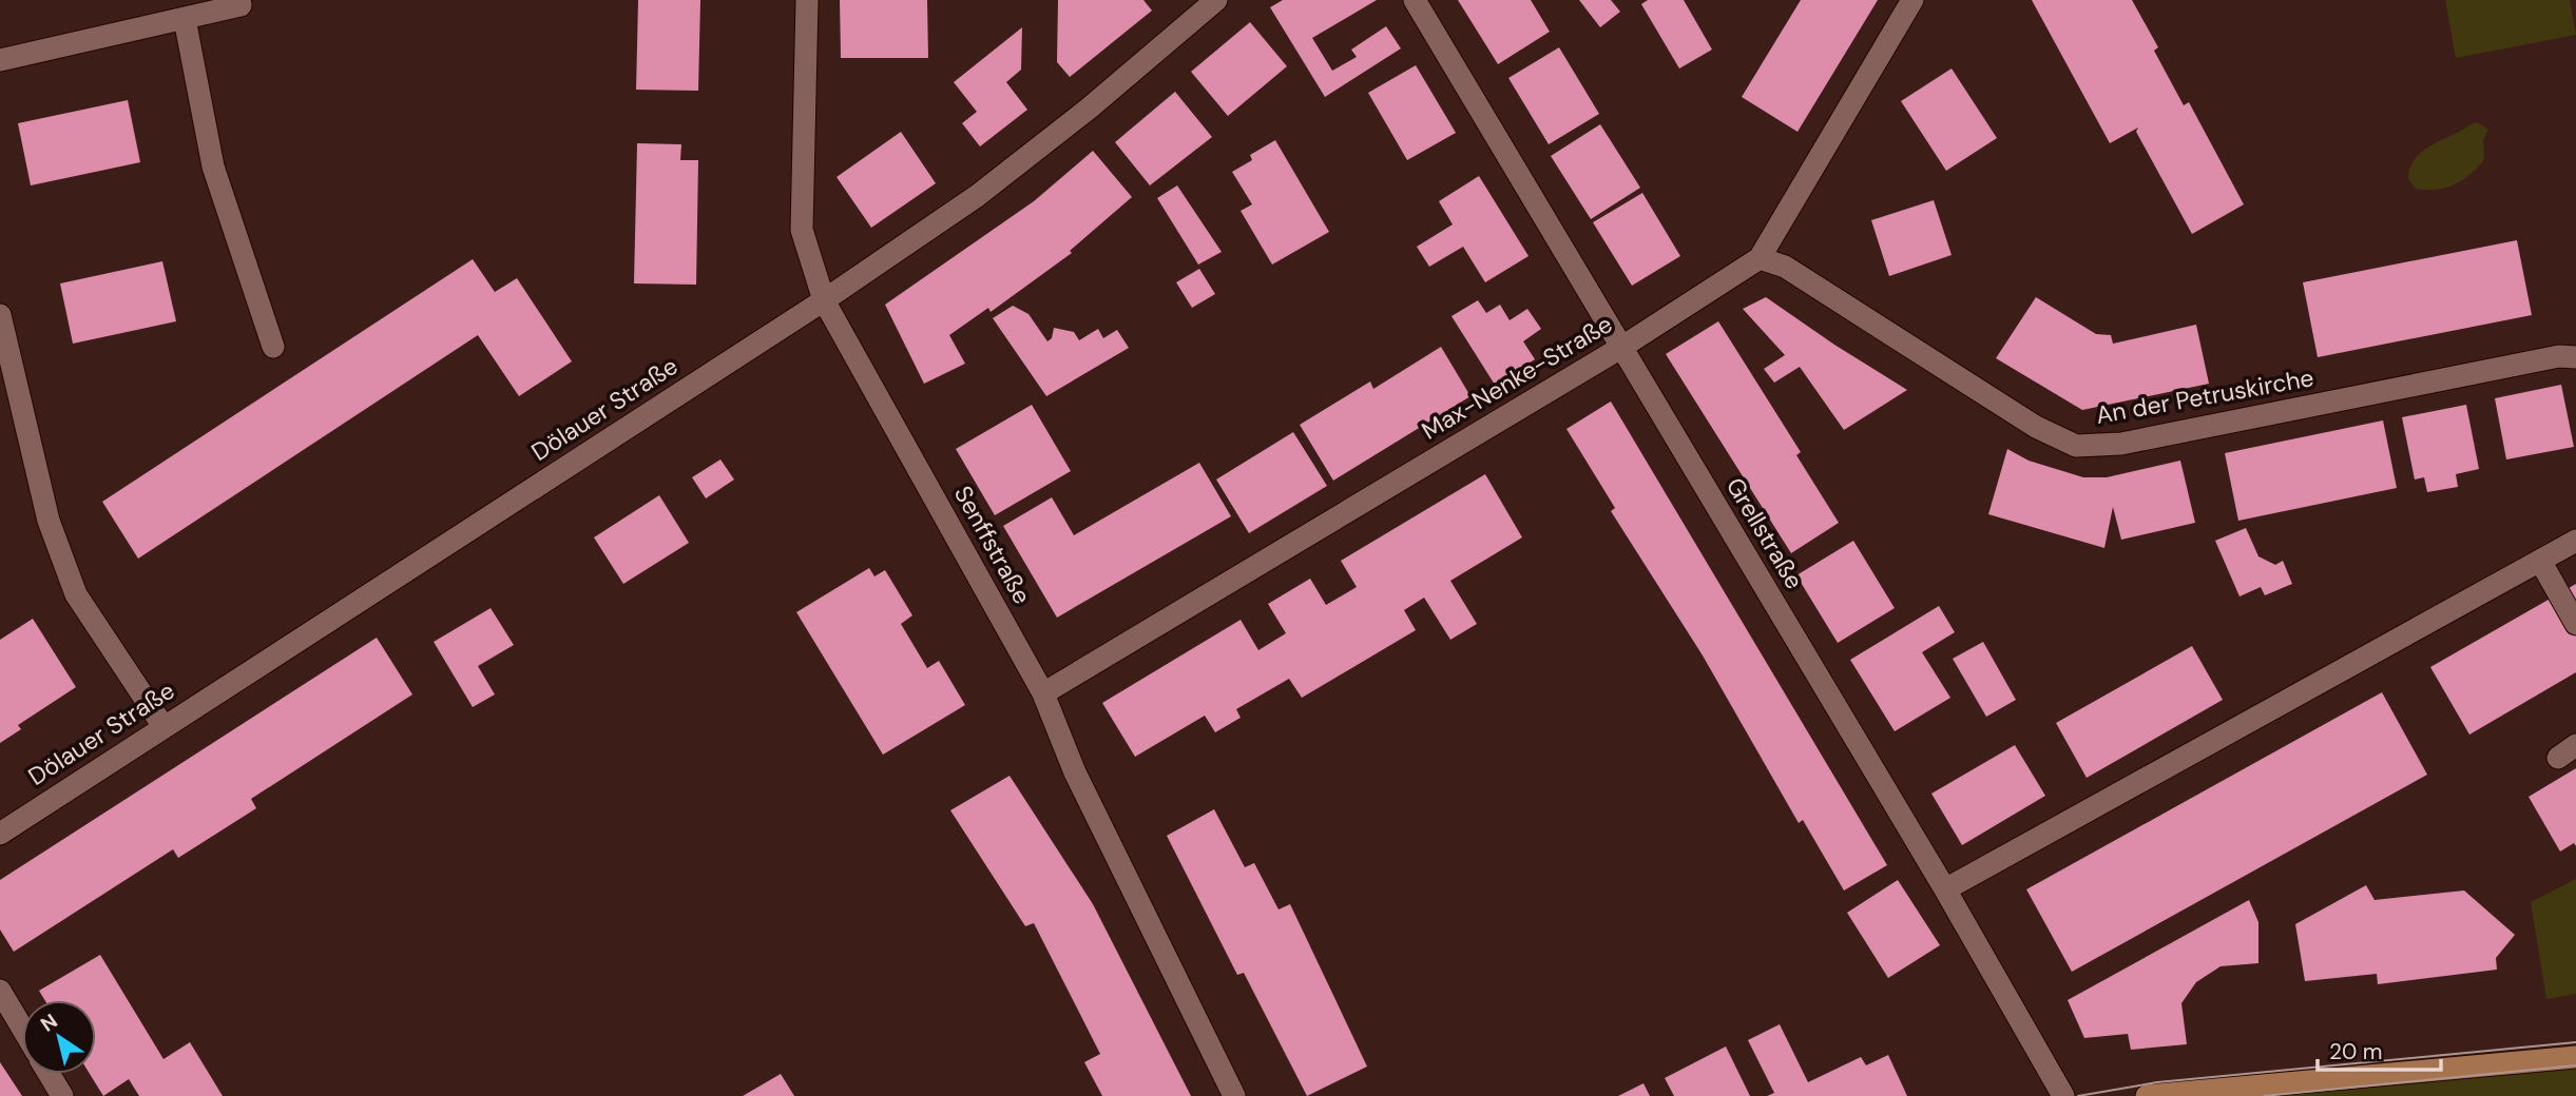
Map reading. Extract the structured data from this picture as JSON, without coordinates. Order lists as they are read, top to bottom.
{
  "streets": {
    "street": [
      "Max-Nenke-Straße",
      "An der Petruskirche",
      "Dölauer Straße",
      "Grellstraße",
      "Senffstraße"
    ]
  },
  "crossings": [
    ["Max-Nenke-Straße", "An der Petruskirche"],
    ["Max-Nenke-Straße", "Grellstraße"],
    ["Max-Nenke-Straße", "Senffstraße"],
    ["Dölauer Straße", "Senffstraße"]
  ],
  "scale_bar": "20 m",
  "north": "top left"
}
